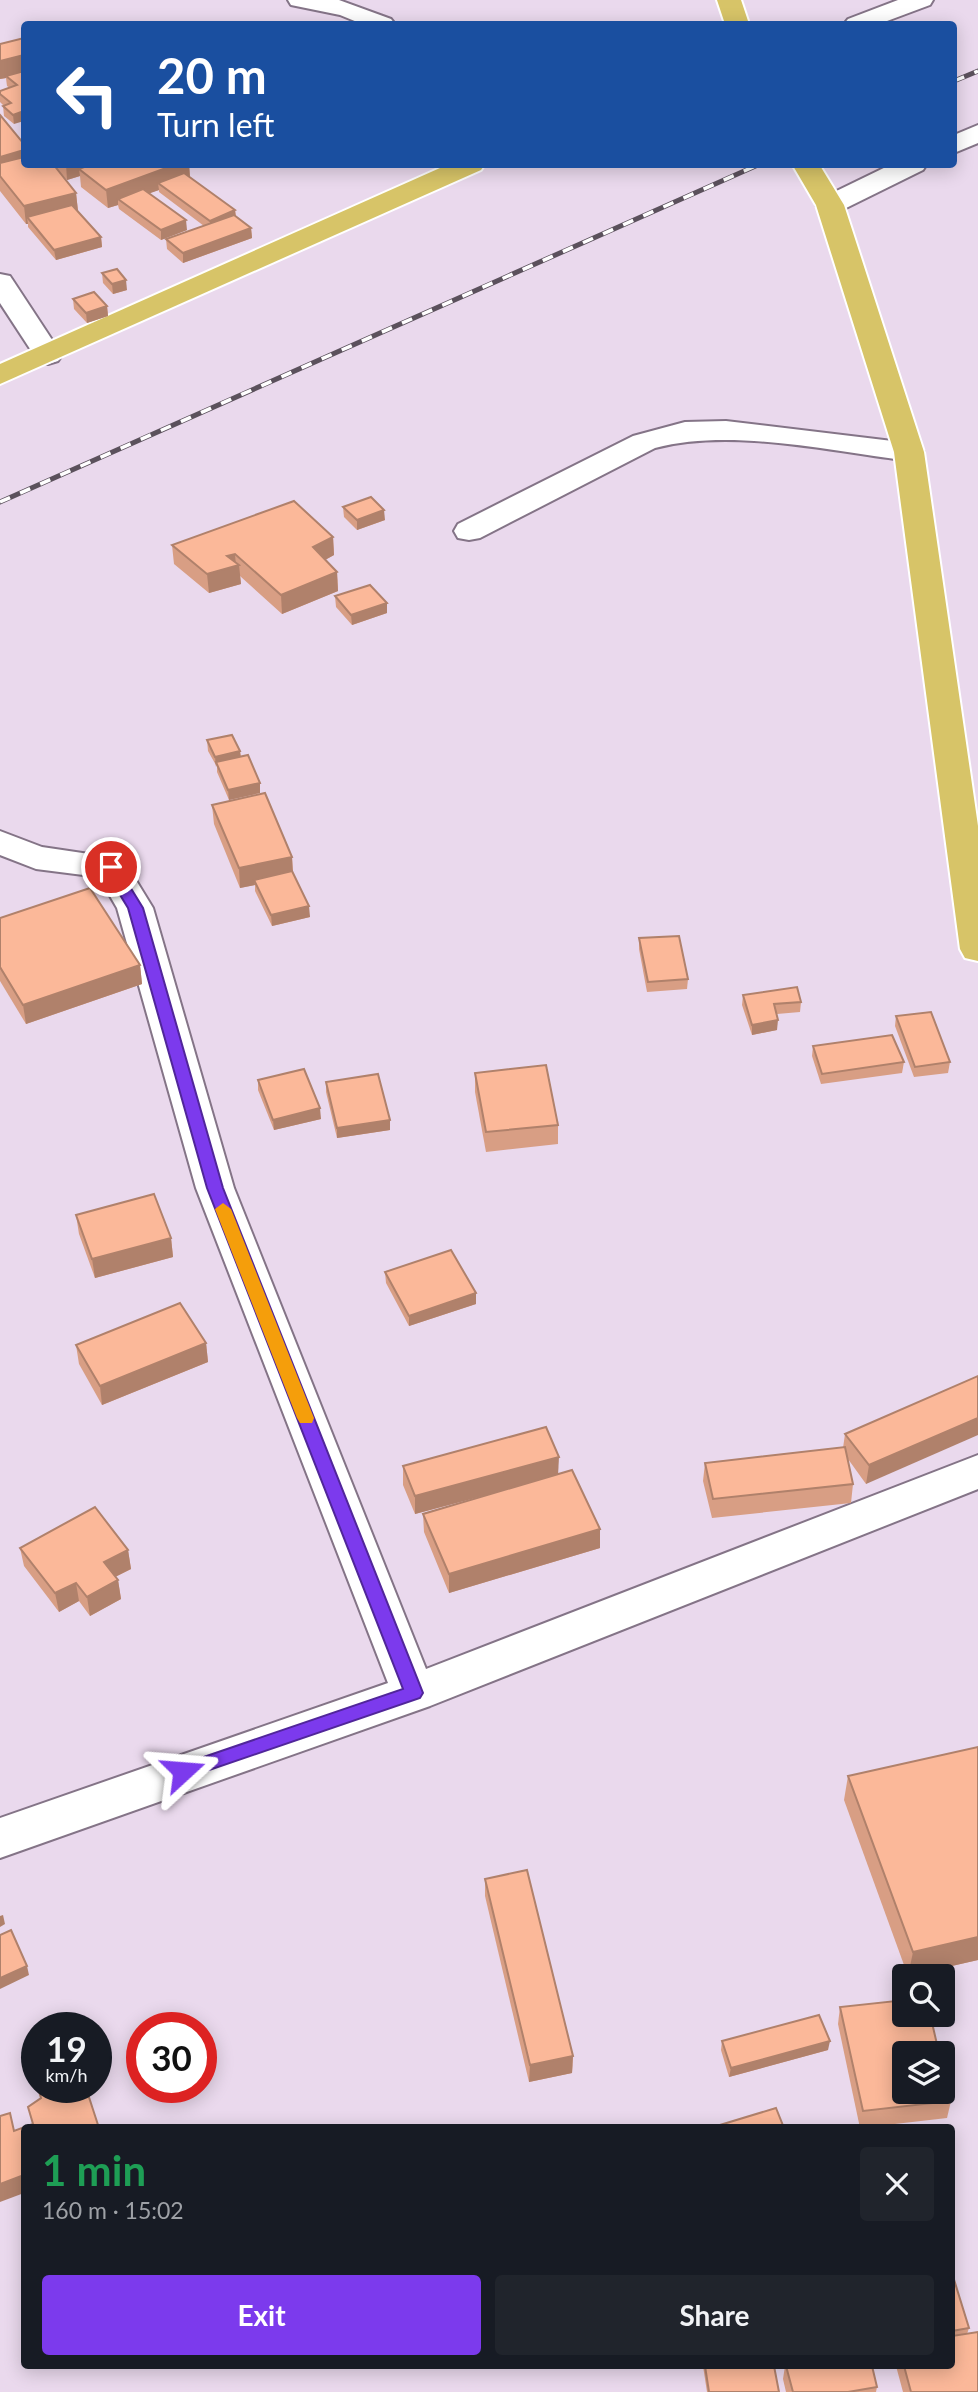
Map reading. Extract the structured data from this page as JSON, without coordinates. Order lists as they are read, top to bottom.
{
  "page": {
    "turn": ["20 m", "Turn left"],
    "speed": "19 km/h",
    "limit": "30",
    "heading": ["1 min", "160 m · 15:02"],
    "buttons": ["Exit", "Share"]
  }
}
